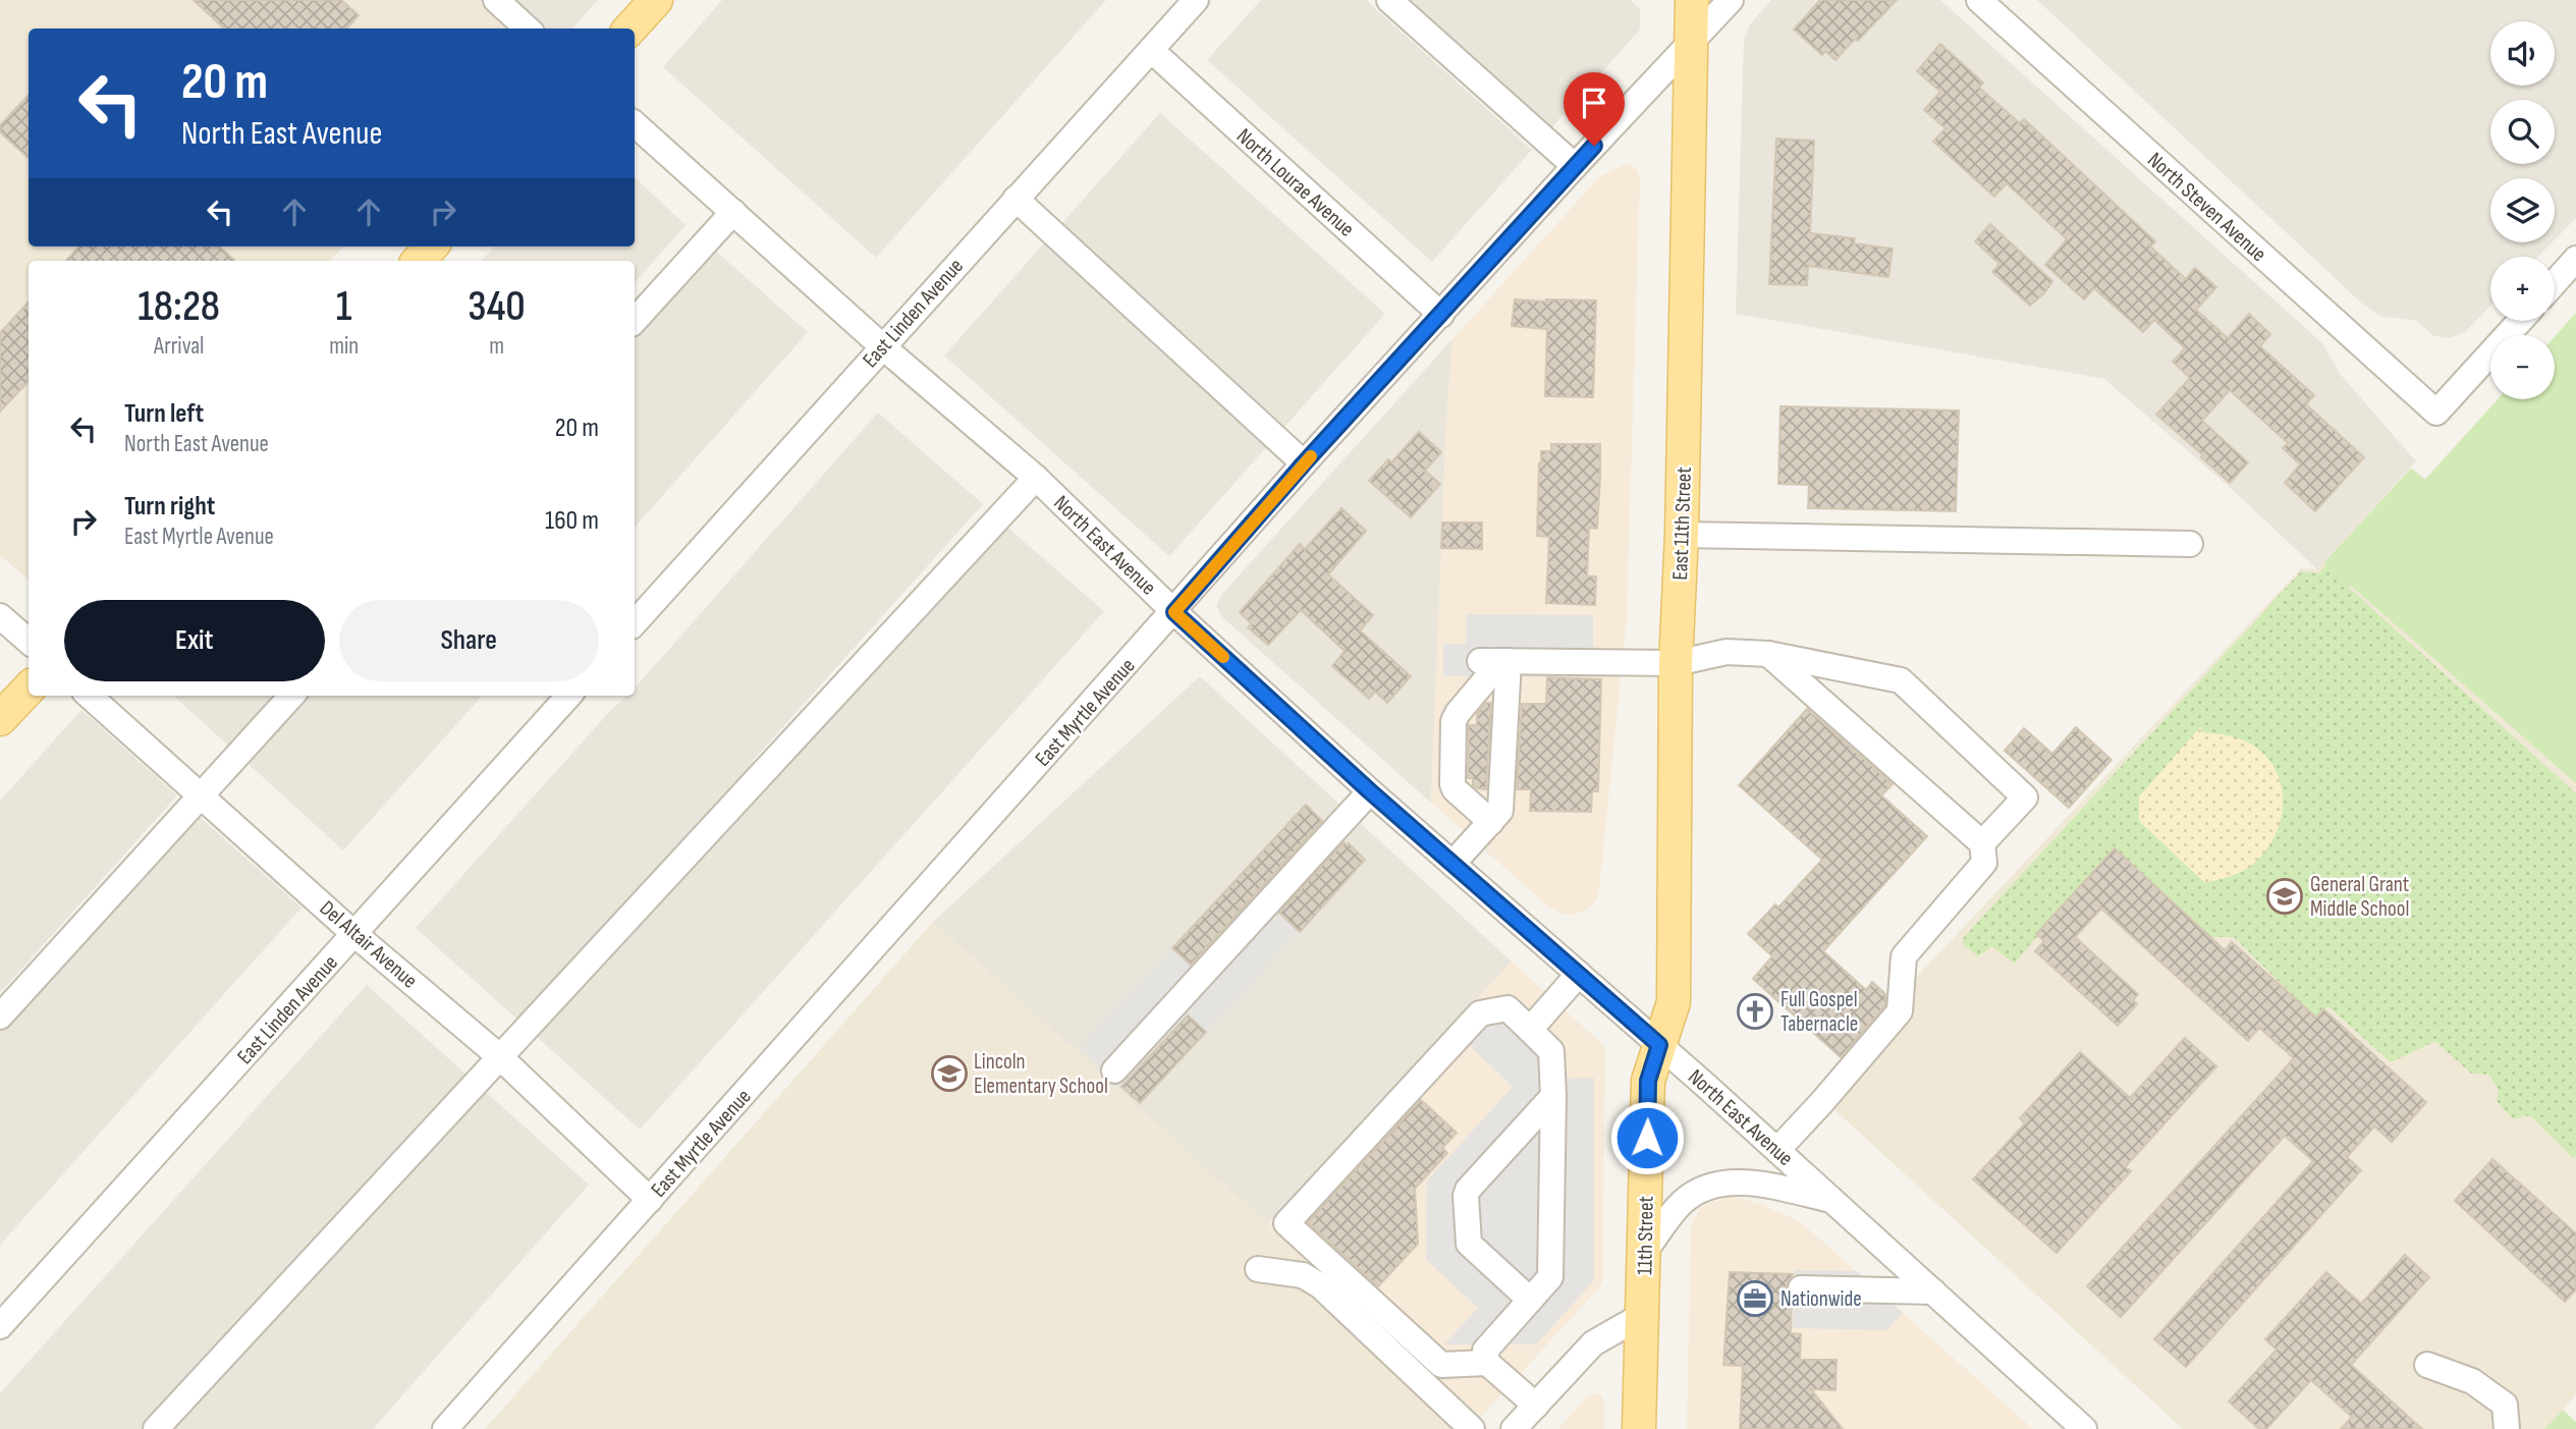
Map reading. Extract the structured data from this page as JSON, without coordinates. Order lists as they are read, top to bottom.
{
  "streets": {
    "main road": ["East 11th Street", "11th Street"],
    "street": [
      "North Lourae Avenue",
      "North Steven Avenue",
      "East Linden Avenue",
      "North East Avenue",
      "East Myrtle Avenue",
      "Del Altair Avenue"
    ]
  },
  "crossings": [
    ["North Lourae Avenue", "East Linden Avenue"],
    ["North Lourae Avenue", "East Myrtle Avenue"],
    ["East Linden Avenue", "North East Avenue"],
    ["East Linden Avenue", "Del Altair Avenue"],
    ["East 11th Street", "North East Avenue"],
    ["East 11th Street", "East Myrtle Avenue"],
    ["East 11th Street", "11th Street"],
    ["North East Avenue", "East Myrtle Avenue"],
    ["North East Avenue", "11th Street"],
    ["East Myrtle Avenue", "Del Altair Avenue"]
  ],
  "places": {
    "school or university": ["General Grant Middle School", "Lincoln Elementary School"],
    "church": ["Full Gospel Tabernacle"],
    "office": ["Nationwide"]
  },
  "page": {
    "map_buttons": ["+", "−"],
    "turn": ["20 m", "North East Avenue"],
    "eta": [
      "18:28",
      "Arrival",
      "1",
      "min",
      "340",
      "m"
    ],
    "list": [
      {
        "name": "Turn left",
        "note": "North East Avenue",
        "value": "20 m"
      },
      {
        "name": "Turn right",
        "note": "East Myrtle Avenue",
        "value": "160 m"
      }
    ],
    "buttons": ["Exit", "Share"]
  }
}
